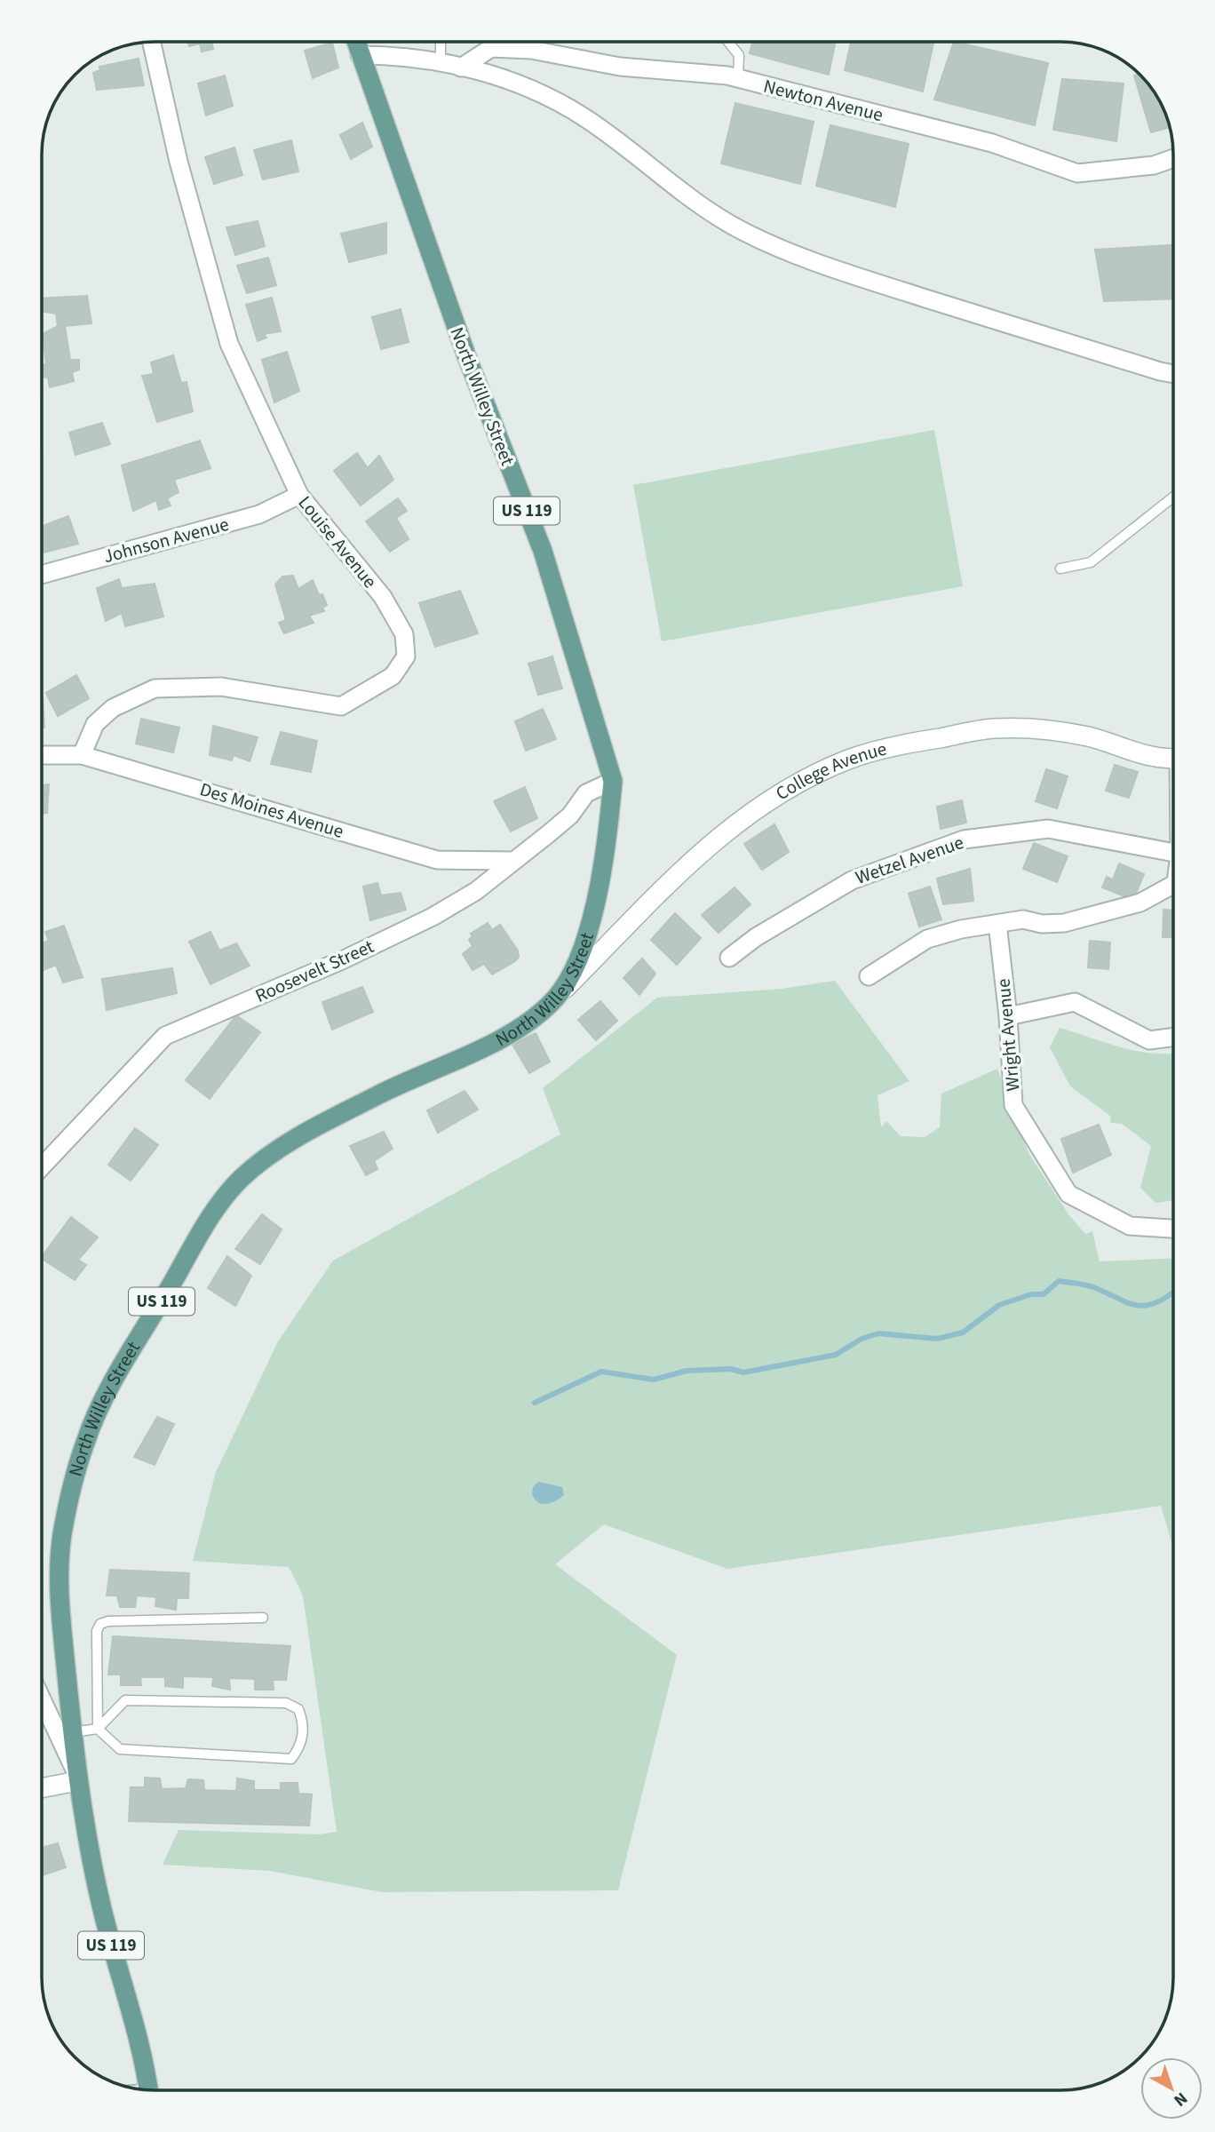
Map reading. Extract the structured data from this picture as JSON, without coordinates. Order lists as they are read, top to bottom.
{
  "streets": {
    "main road": ["North Willey Street", "US 119"],
    "street": [
      "Newton Avenue",
      "Johnson Avenue",
      "Louise Avenue",
      "College Avenue",
      "Des Moines Avenue",
      "Wetzel Avenue",
      "Roosevelt Street",
      "Wright Avenue"
    ]
  },
  "crossings": [
    ["North Willey Street", "US 119"],
    ["North Willey Street", "College Avenue"],
    ["North Willey Street", "Roosevelt Street"],
    ["Johnson Avenue", "Louise Avenue"],
    ["Louise Avenue", "Des Moines Avenue"],
    ["Des Moines Avenue", "Roosevelt Street"]
  ],
  "north": "bottom right"
}
